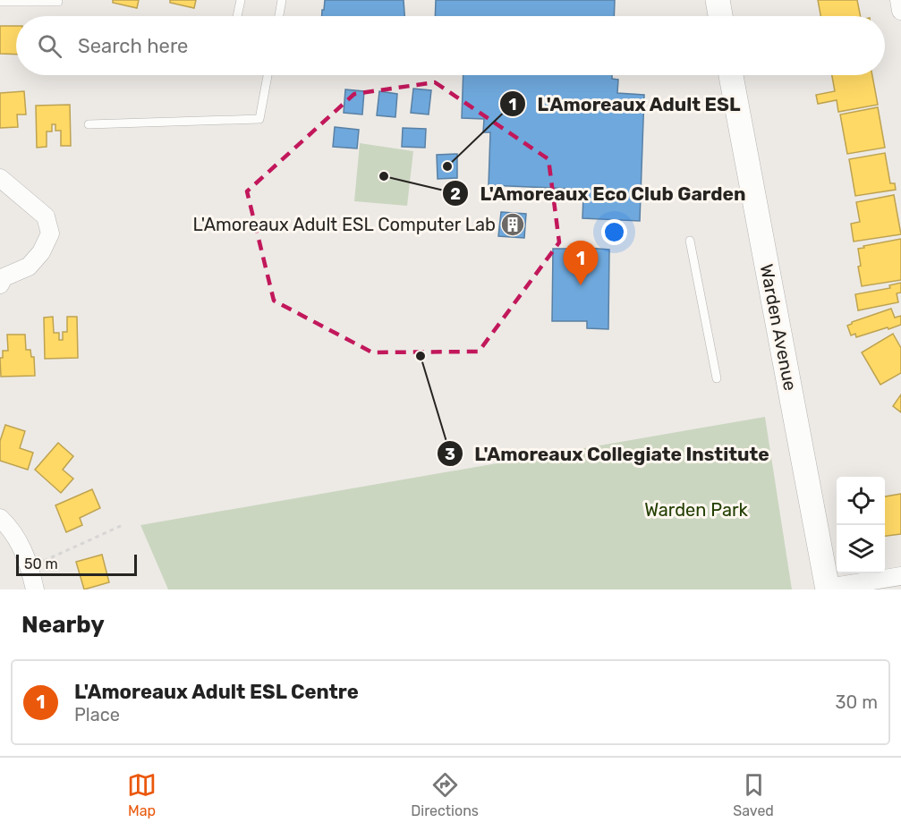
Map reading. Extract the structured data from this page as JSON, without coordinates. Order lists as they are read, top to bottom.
{
  "streets": {
    "main road": ["Warden Avenue"]
  },
  "parks": ["Warden Park"],
  "places": {
    "other": ["L'Amoreaux Adult ESL", "L'Amoreaux Eco Club Garden", "L'Amoreaux Collegiate Institute"],
    "building": ["L'Amoreaux Adult ESL Computer Lab"]
  },
  "scale_bar": "50 m",
  "page": {
    "search": "Search here",
    "pins": "1",
    "scale": "50 m",
    "heading": "Nearby",
    "list": [
      {
        "mark": "1",
        "name": "L'Amoreaux Adult ESL Centre",
        "note": "Place",
        "value": "30 m"
      }
    ],
    "nav": ["Map", "Directions", "Saved"]
  }
}
